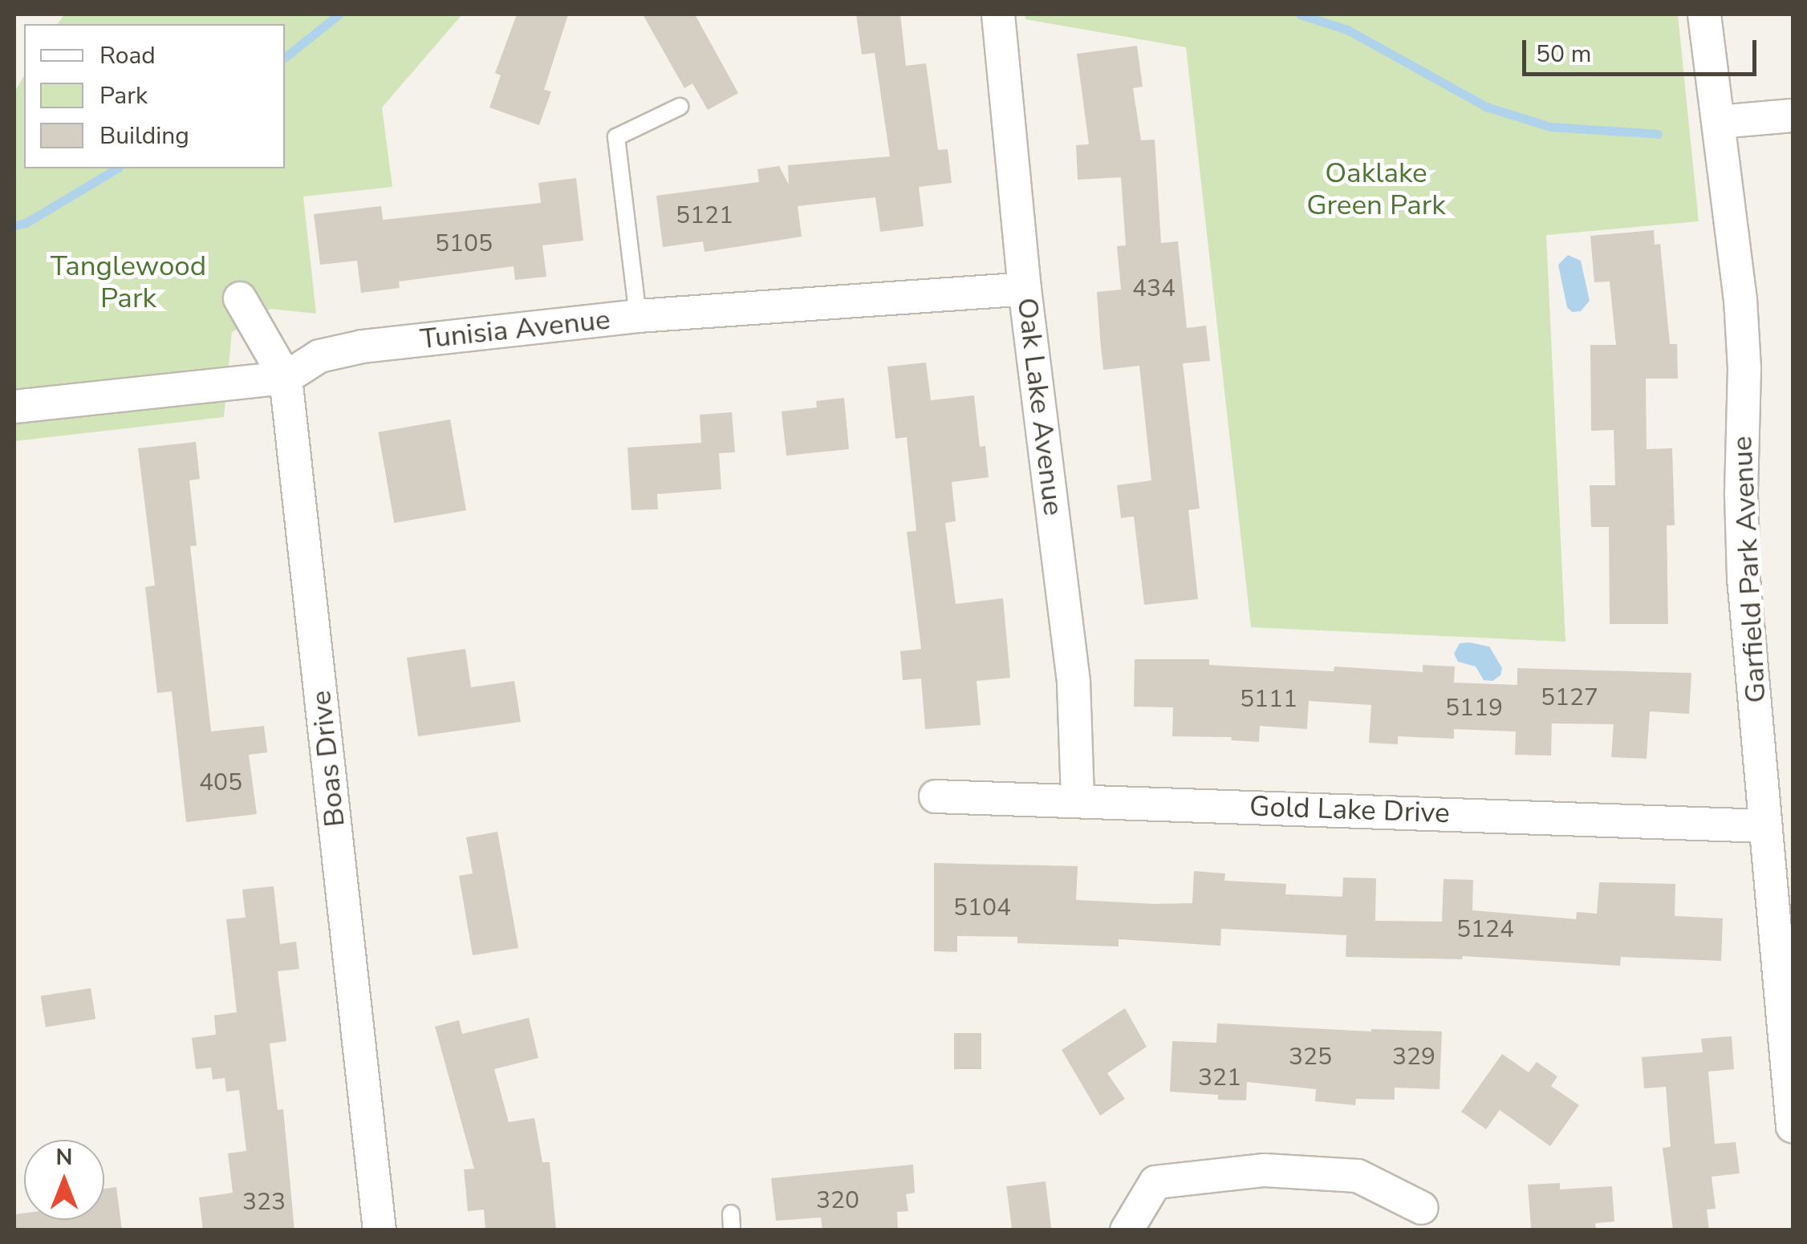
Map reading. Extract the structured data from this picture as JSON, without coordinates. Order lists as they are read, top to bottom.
{
  "streets": {
    "street": [
      "Tunisia Avenue",
      "Oak Lake Avenue",
      "Garfield Park Avenue",
      "Boas Drive",
      "Gold Lake Drive"
    ]
  },
  "crossings": [
    ["Tunisia Avenue", "Oak Lake Avenue"],
    ["Tunisia Avenue", "Boas Drive"],
    ["Oak Lake Avenue", "Gold Lake Drive"],
    ["Garfield Park Avenue", "Gold Lake Drive"]
  ],
  "parks": ["Oaklake Green Park", "Tanglewood Park"],
  "house_numbers": [
    "5121",
    "5105",
    "434",
    "5127",
    "5111",
    "5119",
    "405",
    "5104",
    "5124",
    "325",
    "329",
    "321",
    "320",
    "323"
  ],
  "legend": ["Road", "Park", "Building"],
  "scale_bar": "50 m",
  "north": "top"
}
